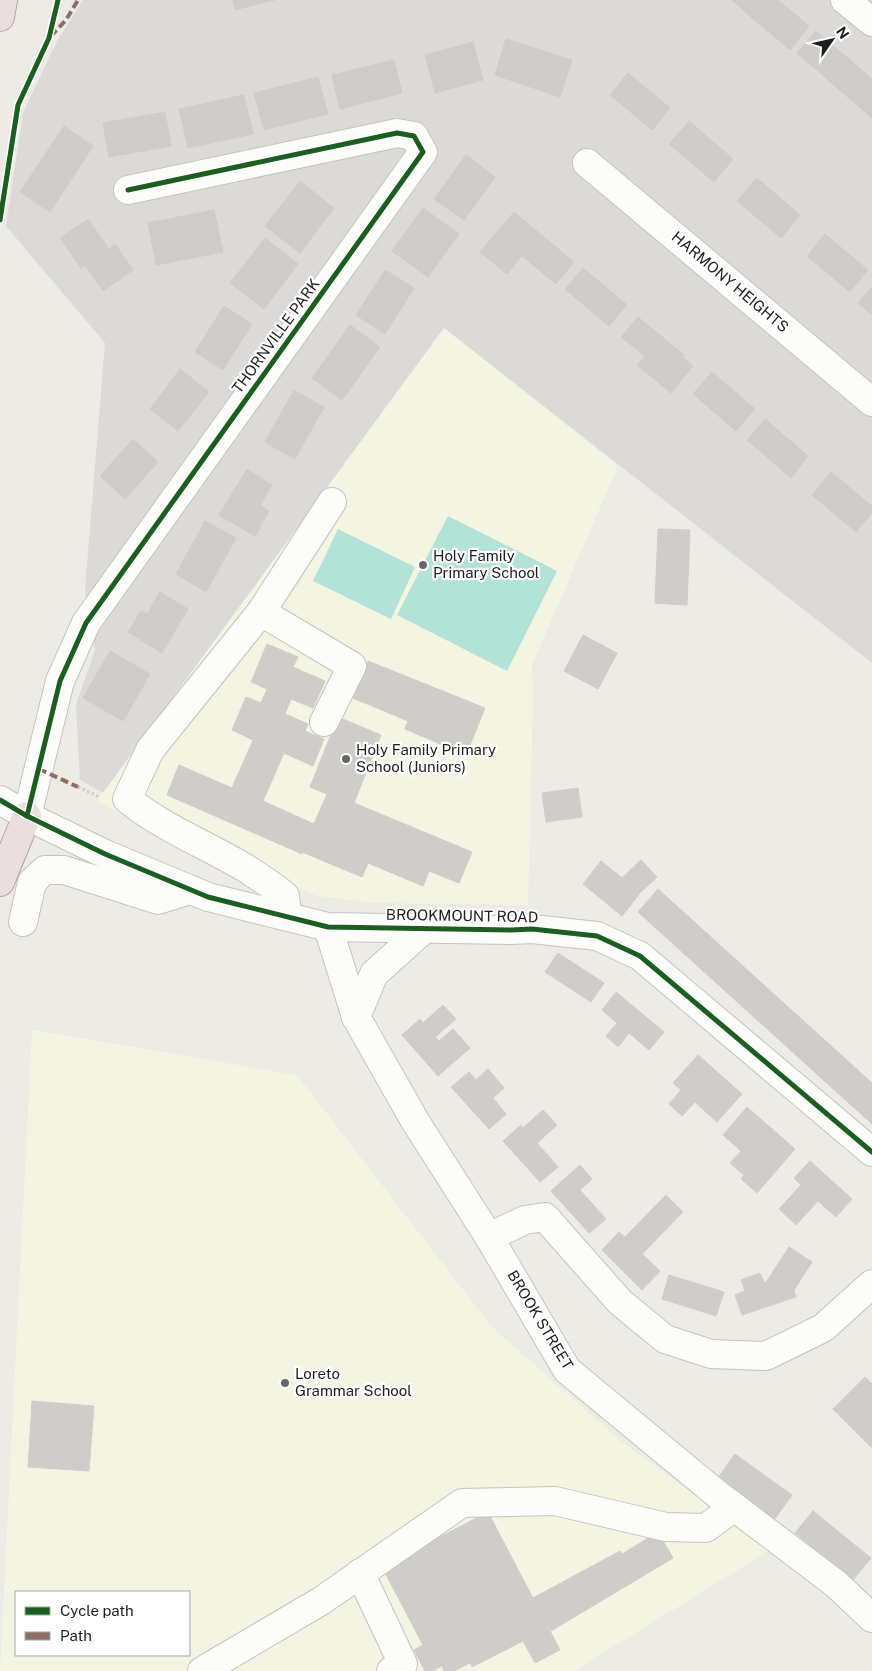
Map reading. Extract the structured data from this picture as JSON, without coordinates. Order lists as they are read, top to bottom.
{
  "streets": {
    "street": [
      "HARMONY HEIGHTS",
      "THORNVILLE PARK",
      "BROOKMOUNT ROAD",
      "BROOK STREET"
    ]
  },
  "crossings": [
    ["THORNVILLE PARK", "BROOKMOUNT ROAD"],
    ["BROOKMOUNT ROAD", "BROOK STREET"]
  ],
  "places": ["Holy Family Primary School", "Holy Family Primary School (Juniors)", "Loreto Grammar School"],
  "legend": ["Cycle path", "Path"],
  "north": "top right"
}
